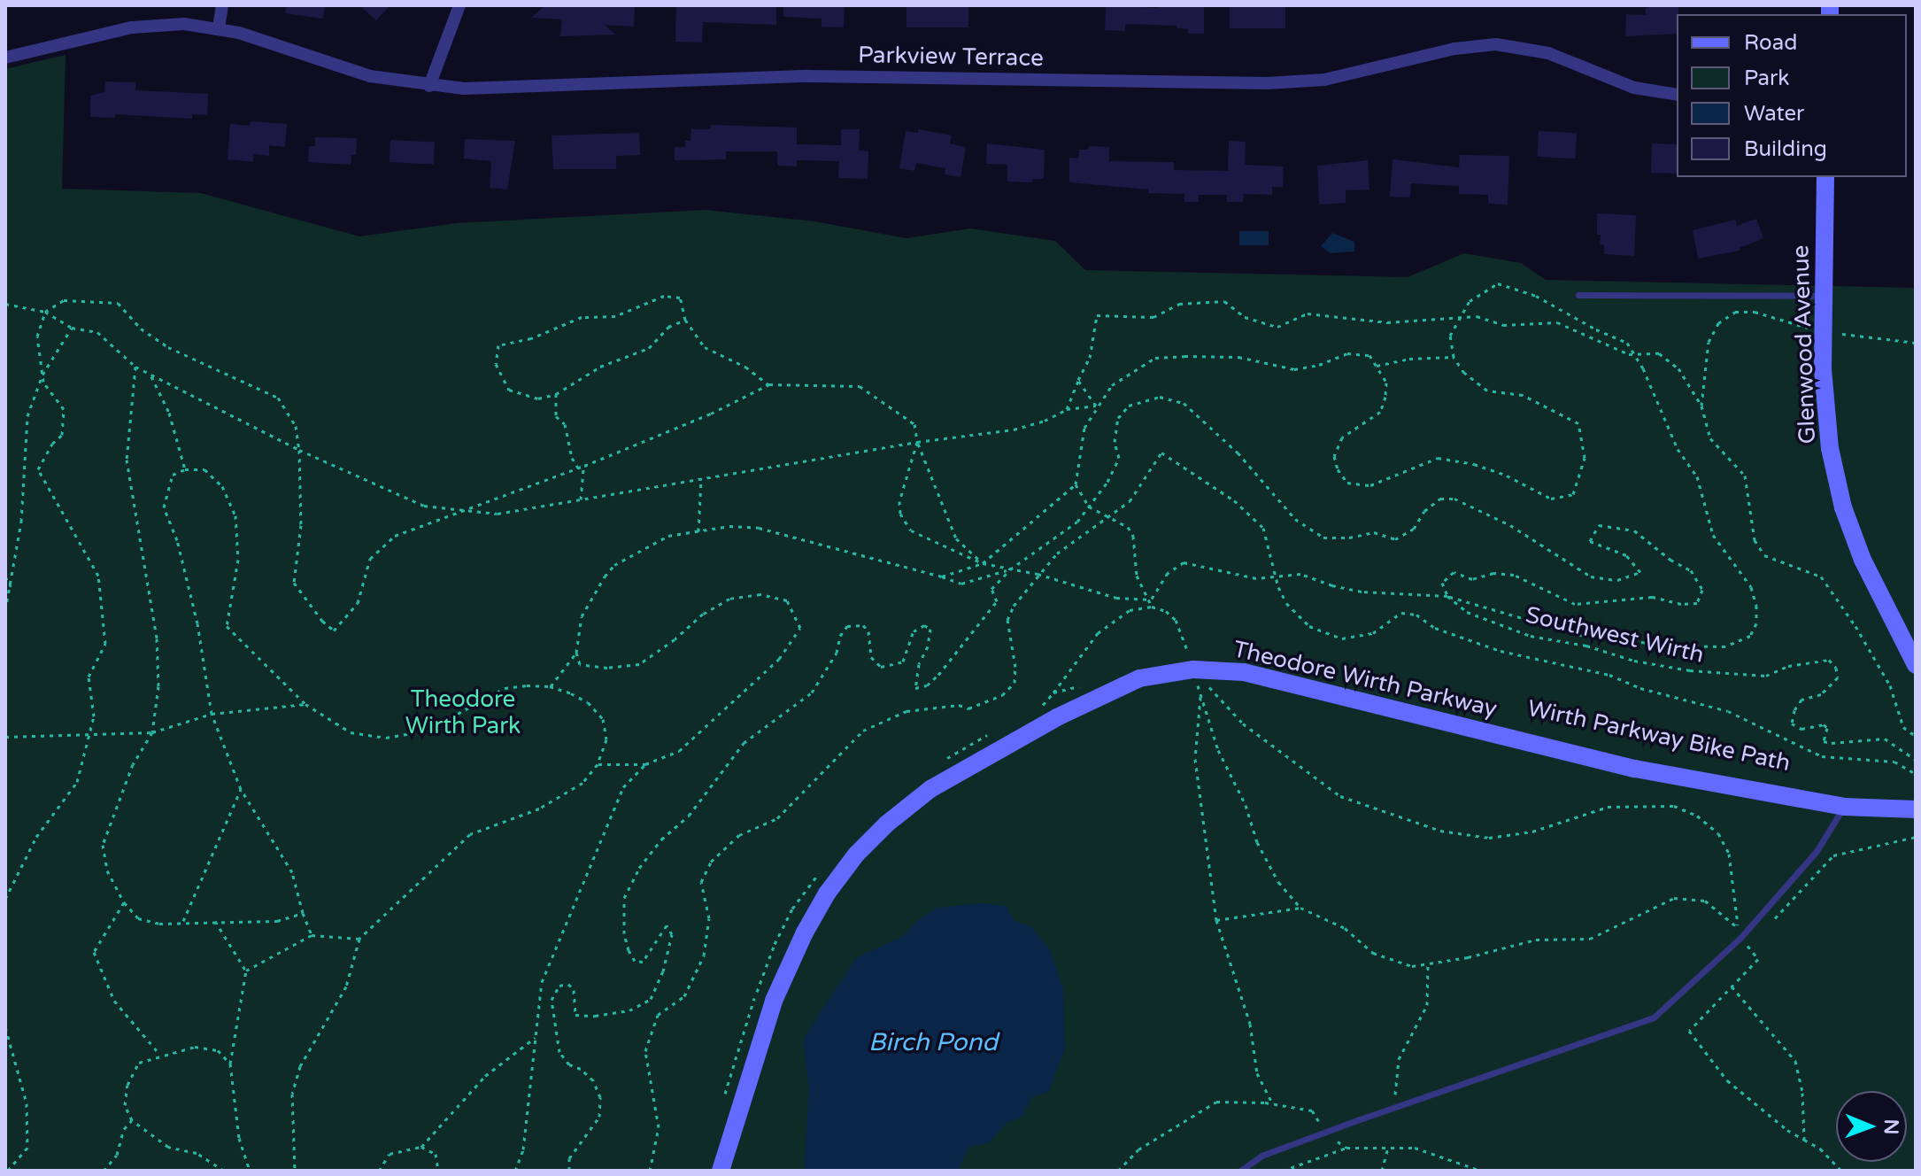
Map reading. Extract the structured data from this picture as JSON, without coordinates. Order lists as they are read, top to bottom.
{
  "streets": {
    "street": ["Parkview Terrace", "Glenwood Avenue", "Theodore Wirth Parkway"],
    "path": ["Southwest Wirth"]
  },
  "water": ["Birch Pond"],
  "parks": ["Theodore Wirth Park"],
  "legend": [
    "Road",
    "Park",
    "Water",
    "Building"
  ],
  "north": "right"
}
